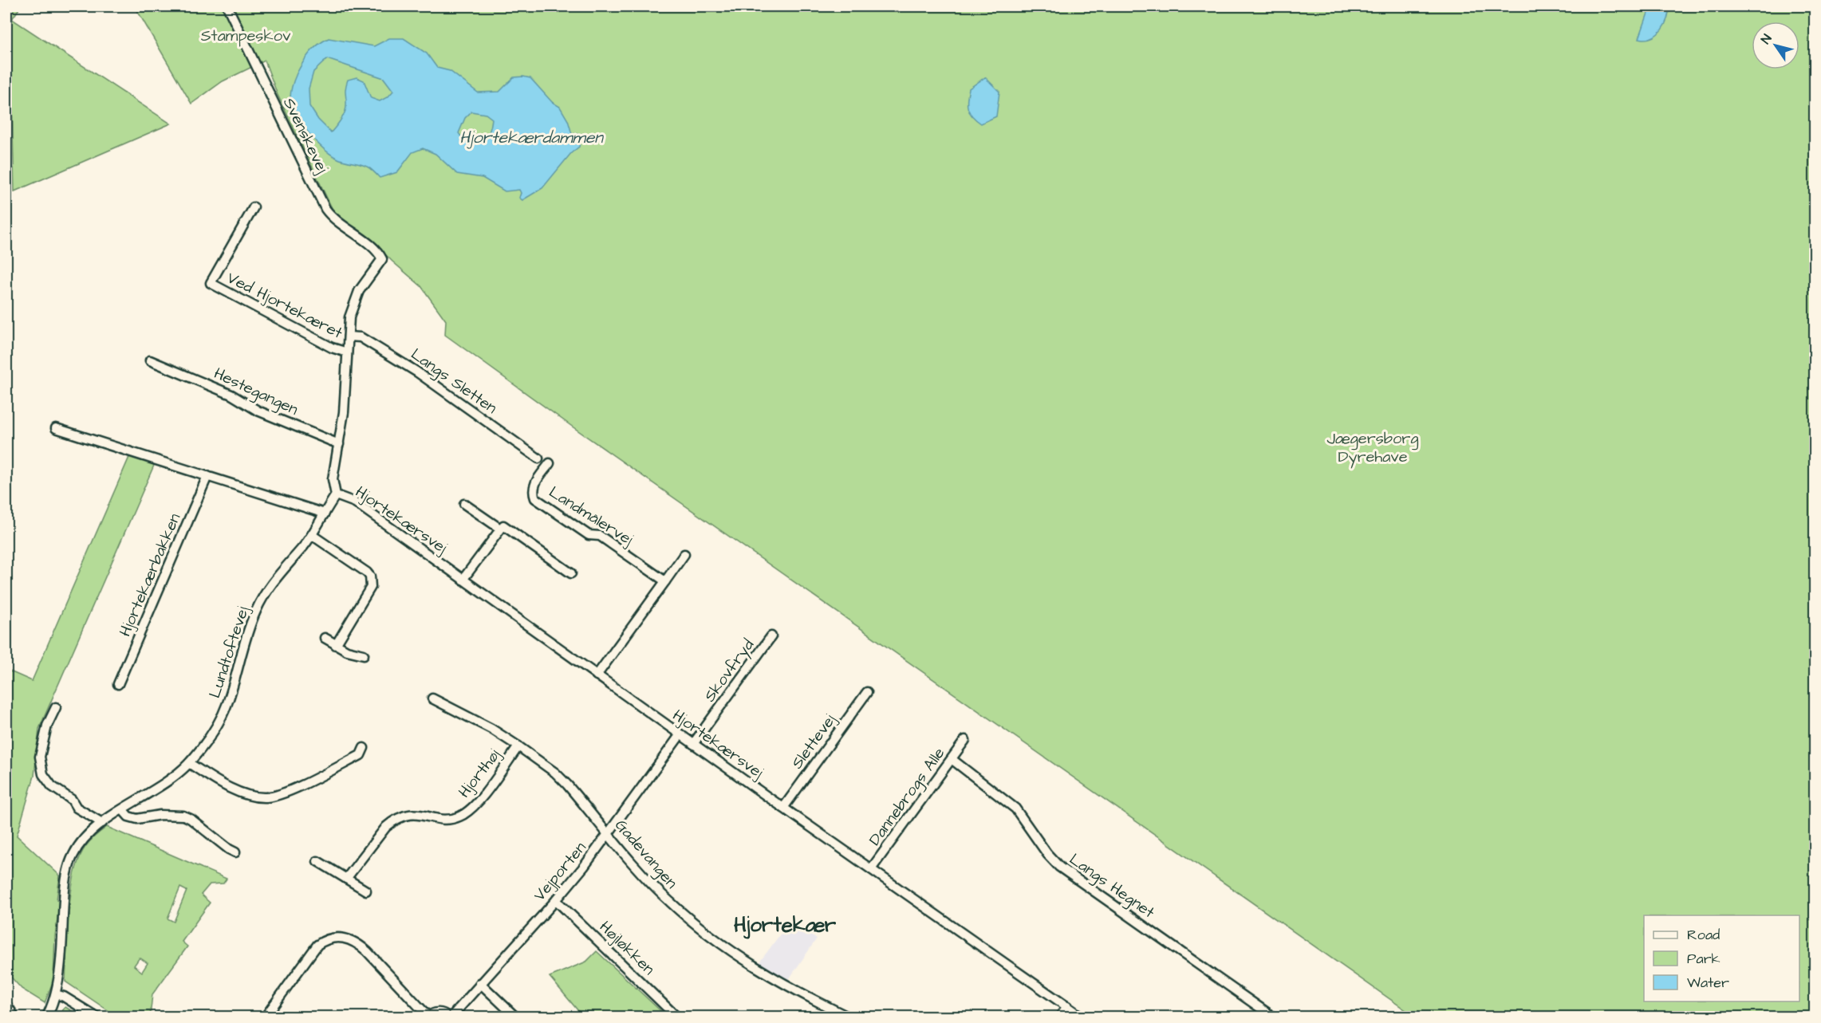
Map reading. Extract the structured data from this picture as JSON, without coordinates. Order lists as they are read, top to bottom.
{
  "streets": {
    "street": [
      "Svenskevej",
      "Ved Hjortekæret",
      "Langs Sletten",
      "Hestegangen",
      "Landmålervej",
      "Hjortekærsvej",
      "Hjortekærbakken",
      "Lundtoftevej",
      "Skovfryd",
      "Slettevej",
      "Hjorthøj",
      "Dannebrogs Alle",
      "Gadevangen",
      "Vejporten",
      "Langs Hegnet",
      "Højløkken"
    ]
  },
  "crossings": [
    ["Svenskevej", "Langs Sletten"],
    ["Hjortekærsvej", "Lundtoftevej"],
    ["Hjortekærsvej", "Skovfryd"],
    ["Hjortekærsvej", "Slettevej"],
    ["Hjortekærsvej", "Dannebrogs Alle"],
    ["Hjortekærsvej", "Vejporten"],
    ["Hjorthøj", "Gadevangen"],
    ["Dannebrogs Alle", "Langs Hegnet"],
    ["Gadevangen", "Vejporten"],
    ["Vejporten", "Højløkken"]
  ],
  "districts": ["Hjortekær"],
  "water": ["Hjortekærdammen"],
  "parks": ["Stampeskov", "Jægersborg Dyrehave"],
  "legend": ["Road", "Park", "Water"],
  "north": "top left"
}
